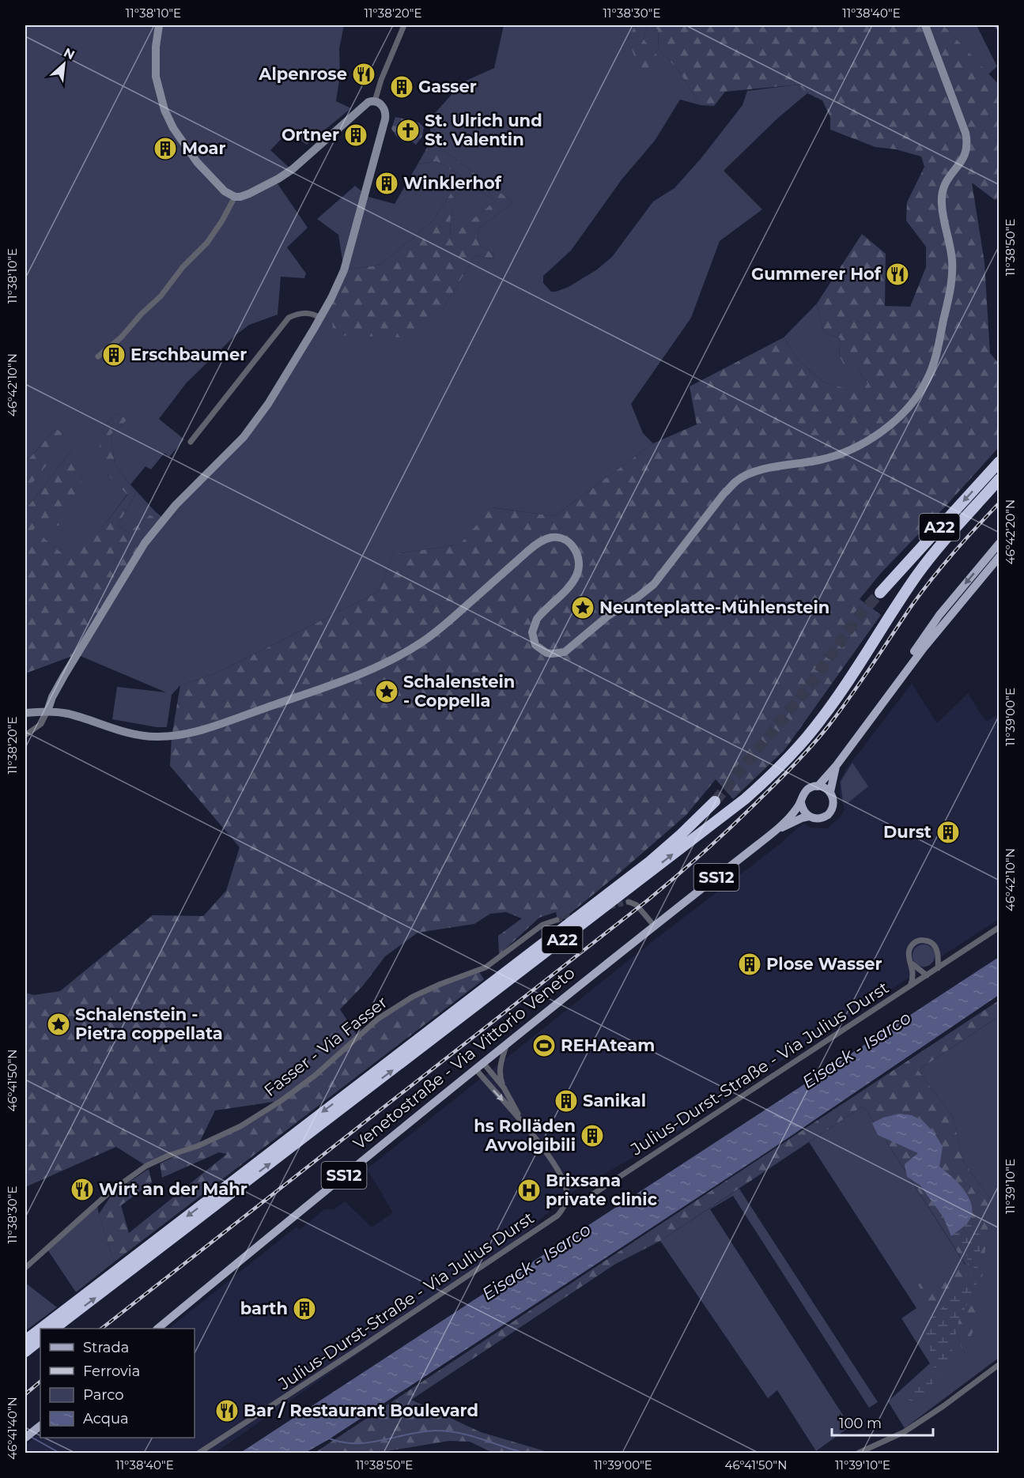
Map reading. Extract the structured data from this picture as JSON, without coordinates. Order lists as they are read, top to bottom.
{
  "streets": {
    "highway": ["A22"],
    "main road": ["SS12", "Venetostraße - Via Vittorio Veneto"],
    "street": ["Fasser - Via Fasser", "Julius-Durst-Straße - Via Julius Durst"]
  },
  "water": ["Eisack - Isarco"],
  "places": {
    "restaurant": [
      "Alpenrose",
      "Gummerer Hof",
      "Wirt an der Mahr",
      "Bar / Restaurant Boulevard"
    ],
    "building": [
      "Gasser",
      "Ortner",
      "Moar",
      "Winklerhof",
      "Erschbaumer",
      "Durst",
      "Plose Wasser",
      "Sanikal",
      "hs Rolläden Avvolgibili",
      "barth"
    ],
    "church": ["St. Ulrich und St. Valentin"],
    "place": ["Neunteplatte-Mühlenstein", "Schalenstein - Coppella", "Schalenstein - Pietra coppellata"],
    "sports": ["REHAteam"],
    "hospital": ["Brixsana private clinic"]
  },
  "legend": [
    "Strada",
    "Ferrovia",
    "Parco",
    "Acqua"
  ],
  "scale_bar": "100 m",
  "north": "top right",
  "coordinates": [
    "11°38'10\"E",
    "11°38'20\"E",
    "11°38'30\"E",
    "11°38'40\"E",
    "11°38'50\"E",
    "46°42'10\"N",
    "46°42'20\"N",
    "11°39'00\"E",
    "46°41'50\"N",
    "11°39'10\"E",
    "46°41'40\"N"
  ]
}
